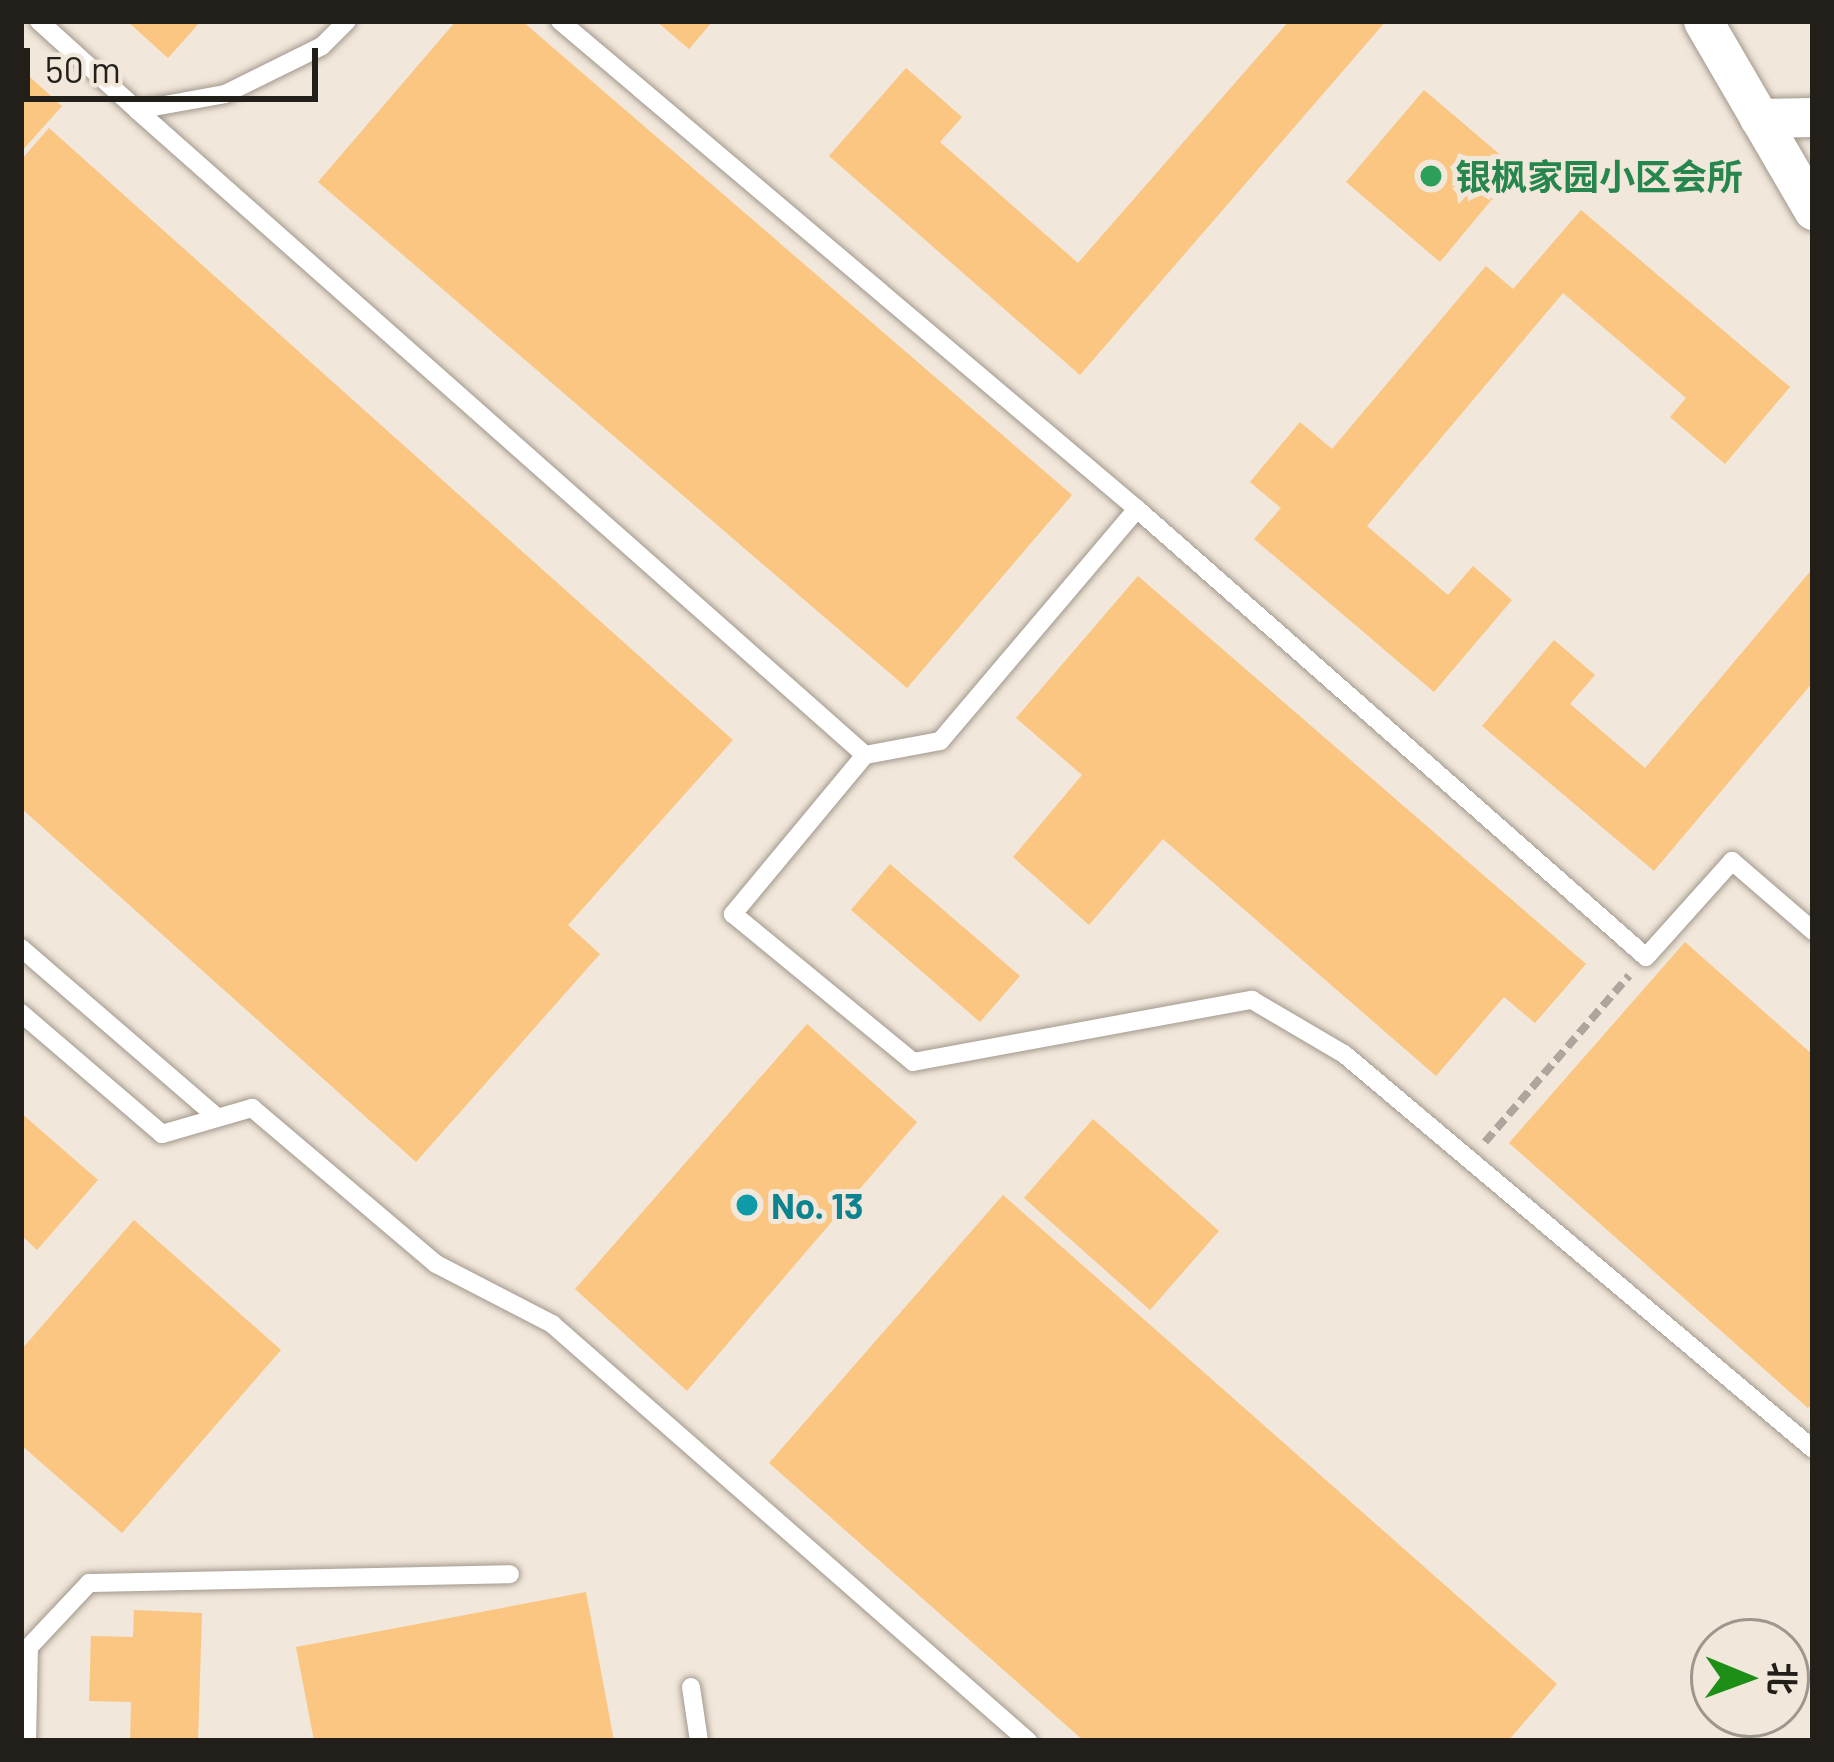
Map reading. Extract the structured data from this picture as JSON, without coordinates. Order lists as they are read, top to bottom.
{
  "places": ["银枫家园小区会所", "No. 13"],
  "scale_bar": "50 m",
  "north": "right"
}
